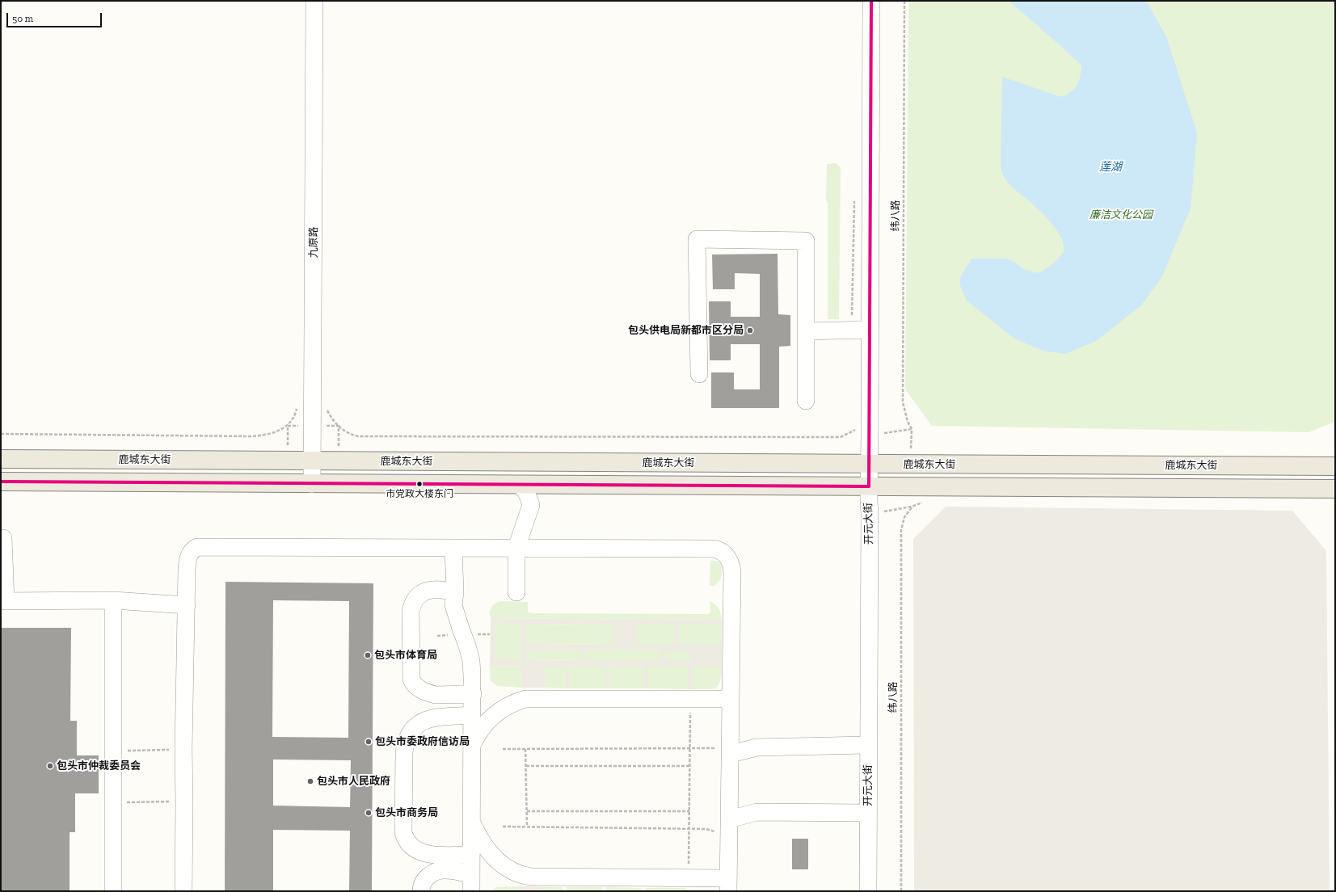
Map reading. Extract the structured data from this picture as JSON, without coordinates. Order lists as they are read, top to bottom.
{
  "streets": {
    "main road": ["鹿城东大街"],
    "street": ["九原路", "开元大街"],
    "path": ["纬八路"]
  },
  "crossings": [
    ["九原路", "鹿城东大街"],
    ["鹿城东大街", "开元大街"]
  ],
  "water": ["莲湖"],
  "parks": ["廉洁文化公园"],
  "places": [
    "包头供电局新都市区分局",
    "市党政大楼东门",
    "包头市体育局",
    "包头市委政府信访局",
    "包头市仲裁委员会",
    "包头市人民政府",
    "包头市商务局"
  ],
  "scale_bar": "50 m"
}
